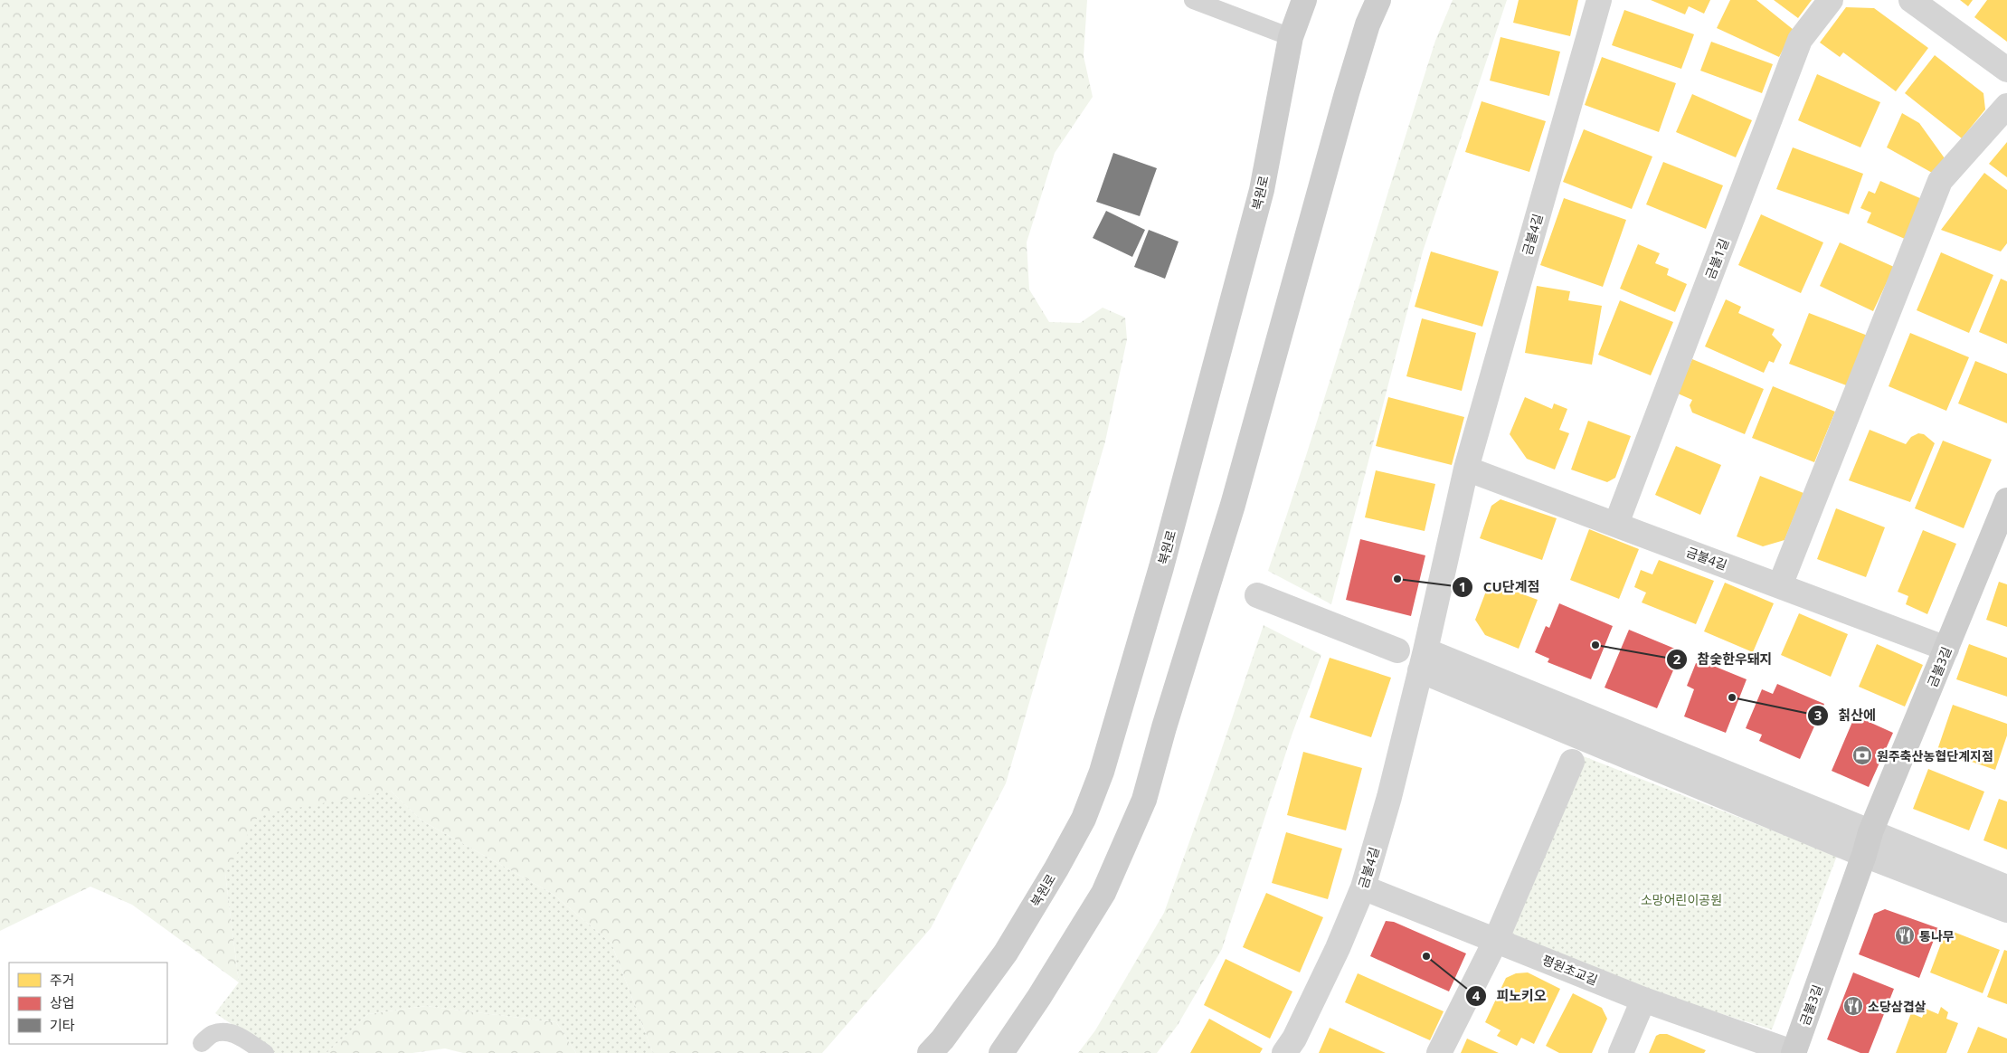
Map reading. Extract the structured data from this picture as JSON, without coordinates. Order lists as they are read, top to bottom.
{
  "streets": {
    "street": [
      "북원로",
      "금불4길",
      "금불1길",
      "금불3길",
      "평원초교길"
    ]
  },
  "crossings": [
    ["금불4길", "금불1길"],
    ["금불4길", "금불3길"],
    ["금불4길", "평원초교길"],
    ["금불3길", "평원초교길"]
  ],
  "parks": ["소망어린이공원"],
  "places": {
    "other": [
      "CU단계점",
      "참숯한우돼지",
      "칡산에",
      "피노키오"
    ],
    "bank": ["원주축산농협단계지점"],
    "restaurant": ["통나무", "소당삼겹살"]
  },
  "legend": ["주거", "상업", "기타"]
}
